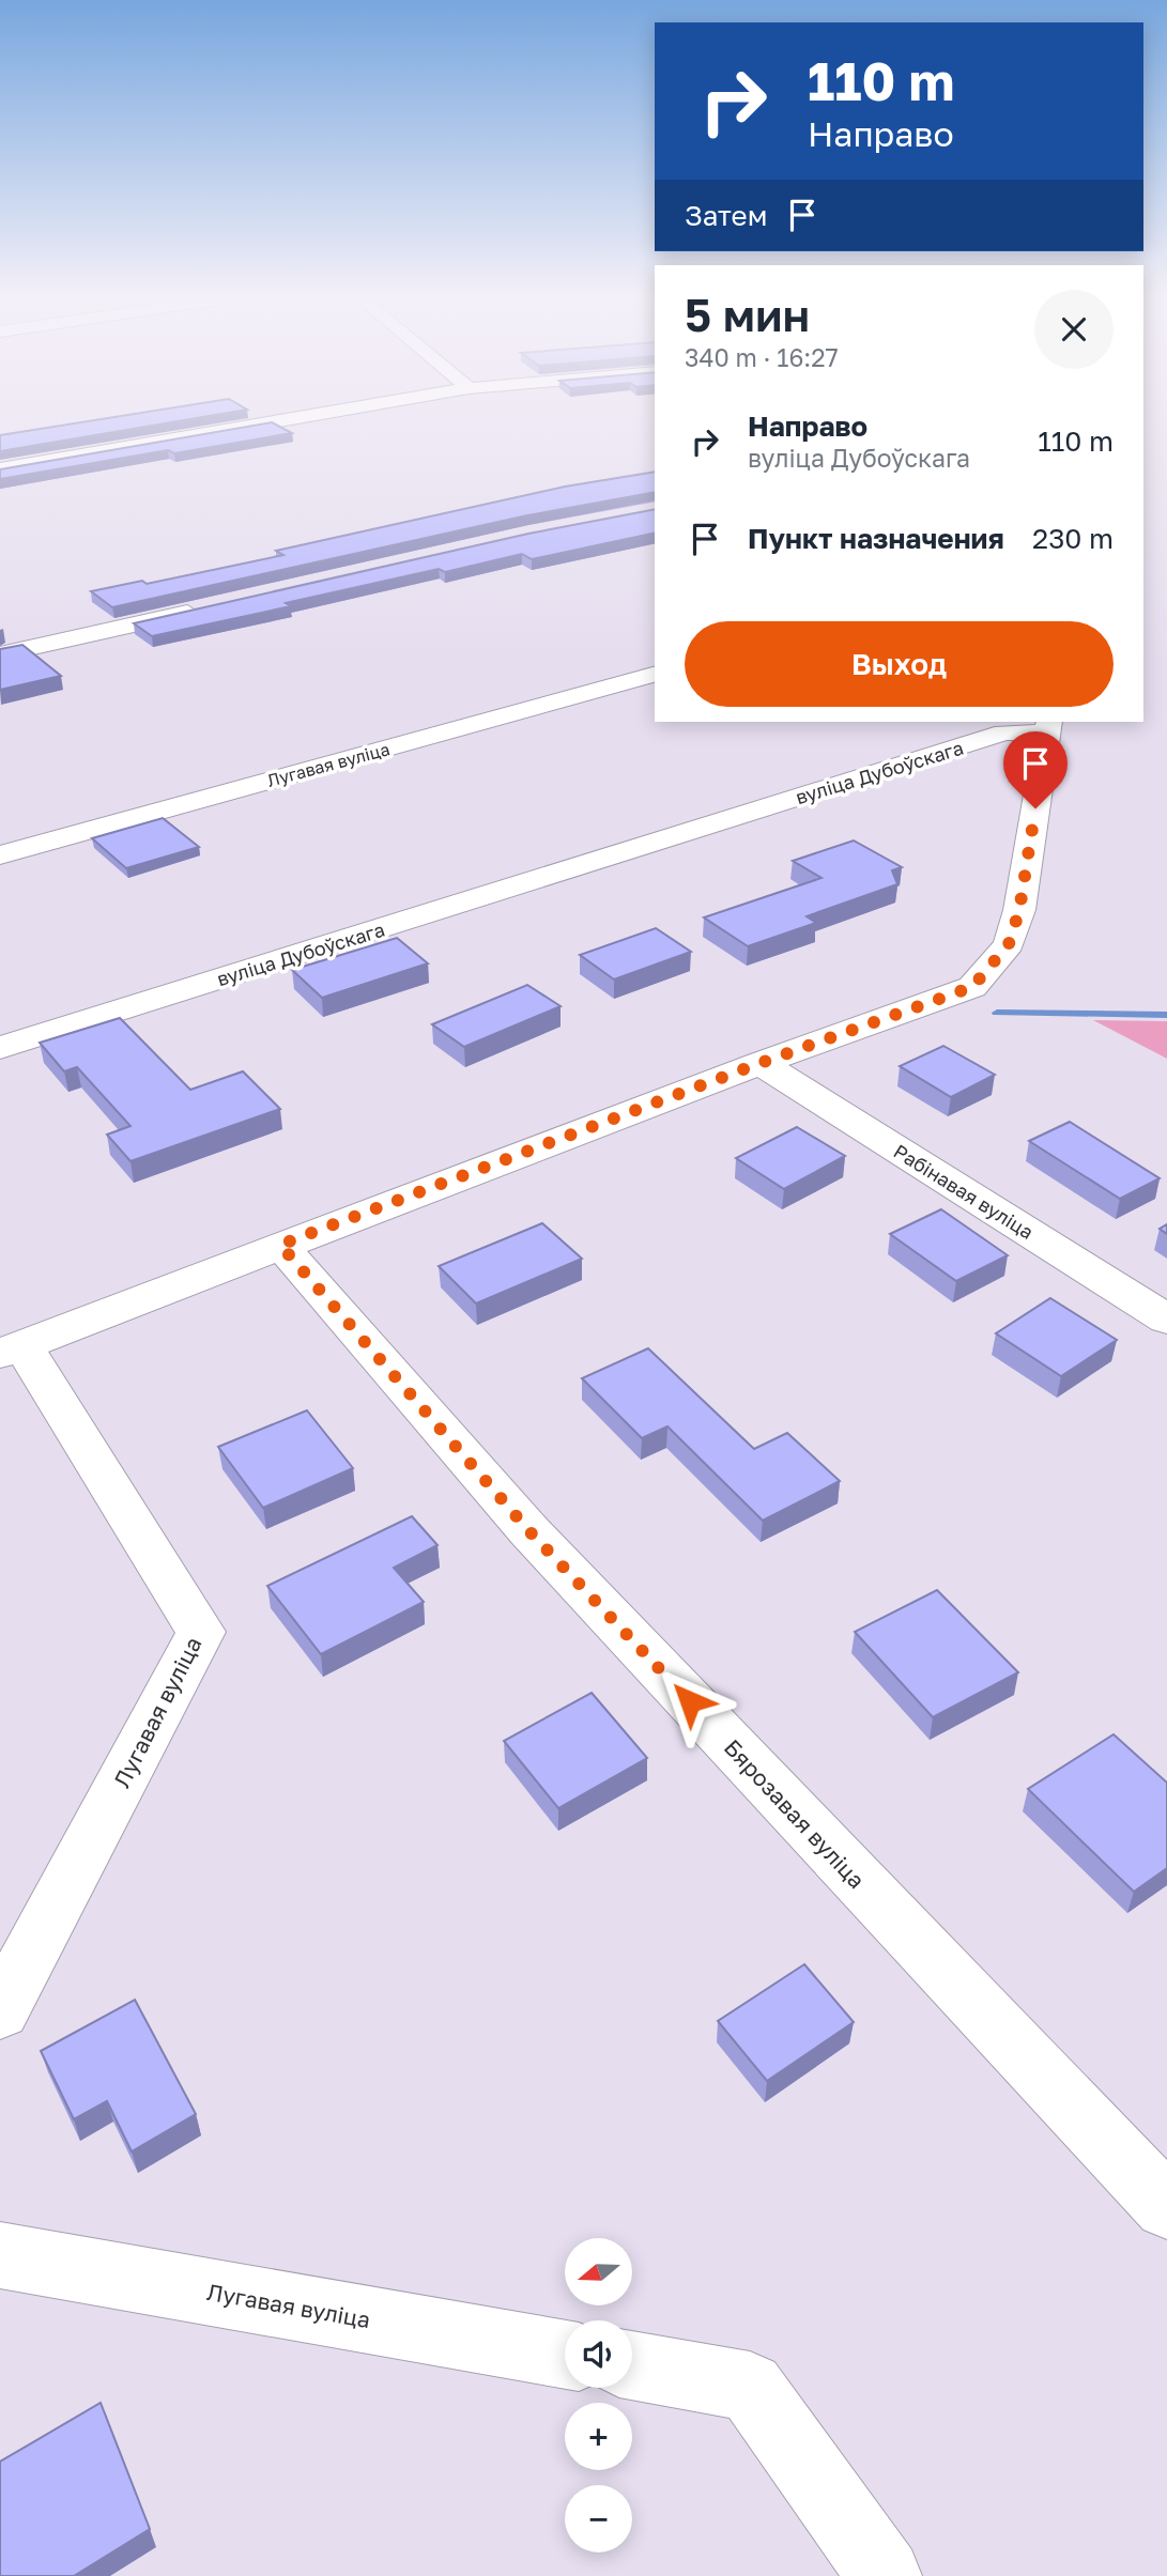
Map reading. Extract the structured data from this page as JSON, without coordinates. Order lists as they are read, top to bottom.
{
  "streets": {
    "street": [
      "Лугавая вуліца",
      "вуліца Дубоўскага",
      "Рабінавая вуліца",
      "Бярозавая вуліца"
    ]
  },
  "crossings": [
    ["Лугавая вуліца", "вуліца Дубоўскага"],
    ["вуліца Дубоўскага", "Рабінавая вуліца"],
    ["вуліца Дубоўскага", "Бярозавая вуліца"]
  ],
  "north": "left",
  "page": {
    "turn": ["110 m", "Направо"],
    "then": "Затем",
    "heading": ["5 мин", "340 m · 16:27"],
    "list": [
      {
        "name": "Направо",
        "note": "вуліца Дубоўскага",
        "value": "110 m"
      },
      {
        "name": "Пункт назначения",
        "value": "230 m"
      }
    ],
    "buttons": "Выход",
    "map_buttons": ["+", "−"]
  }
}
